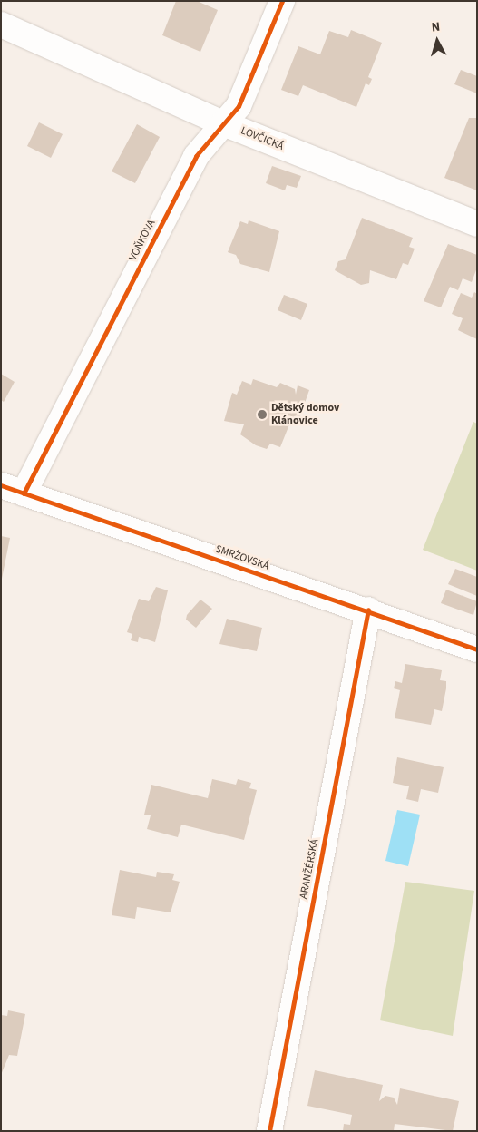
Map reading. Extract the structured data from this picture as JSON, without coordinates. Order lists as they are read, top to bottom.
{
  "streets": {
    "street": [
      "LOVČICKÁ",
      "VOŇKOVA",
      "SMRŽOVSKÁ",
      "ARANŽÉRSKÁ"
    ]
  },
  "crossings": [
    ["LOVČICKÁ", "VOŇKOVA"],
    ["VOŇKOVA", "SMRŽOVSKÁ"],
    ["SMRŽOVSKÁ", "ARANŽÉRSKÁ"]
  ],
  "places": ["Dětský domov Klánovice"],
  "north": "top"
}
